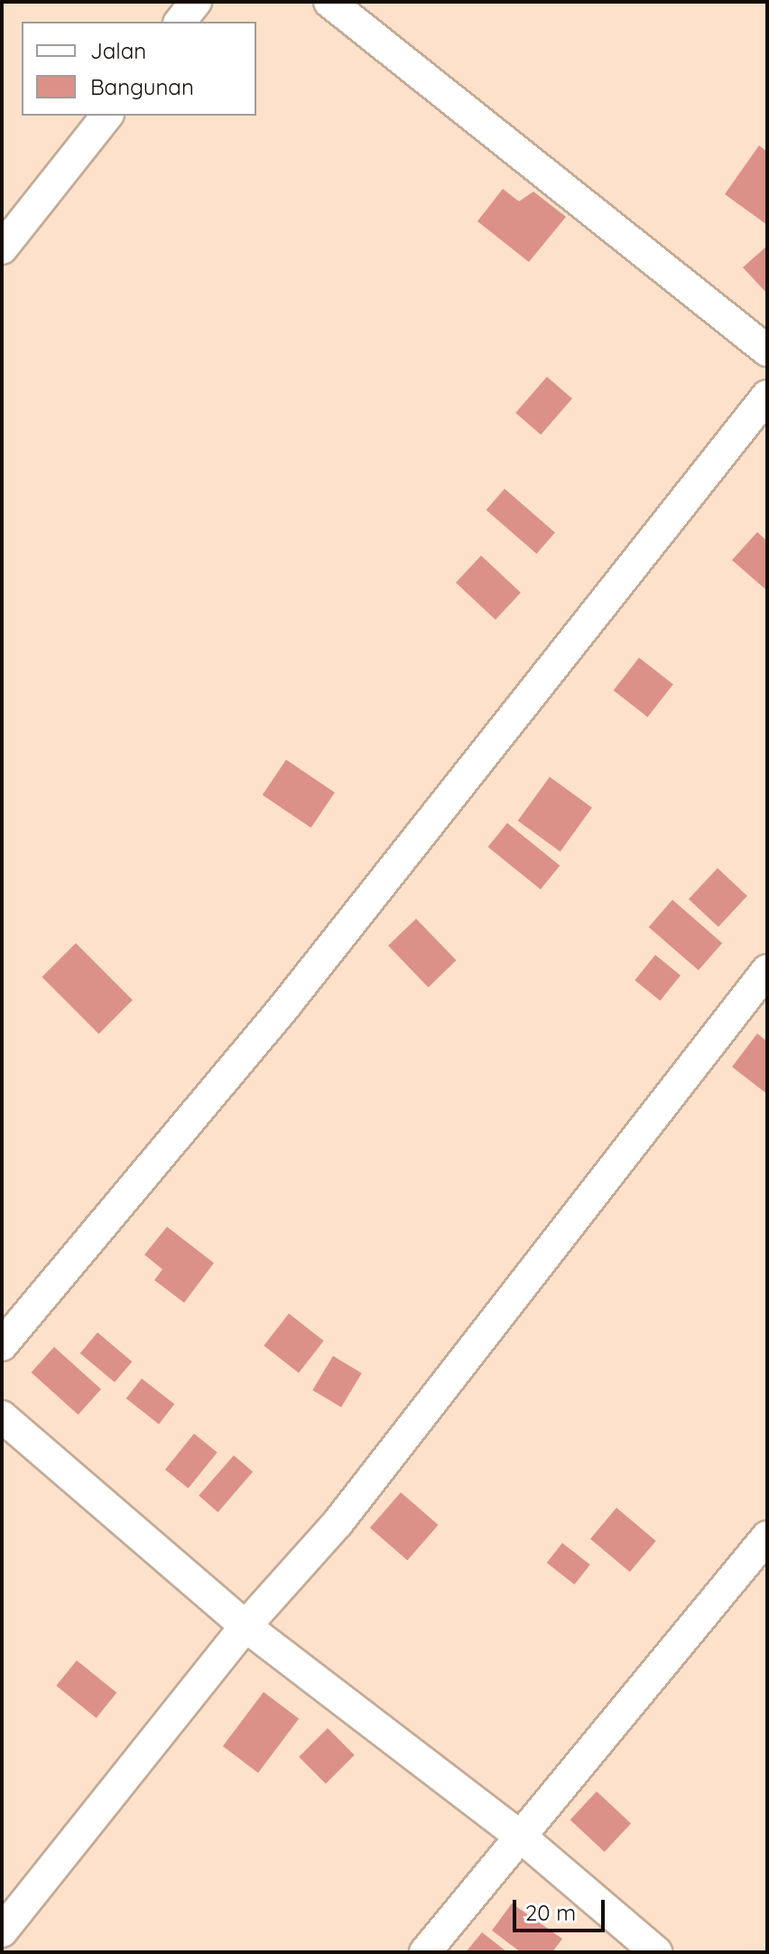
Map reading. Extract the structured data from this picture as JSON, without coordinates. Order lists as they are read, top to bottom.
{
  "legend": ["Jalan", "Bangunan"],
  "scale_bar": "20 m"
}
